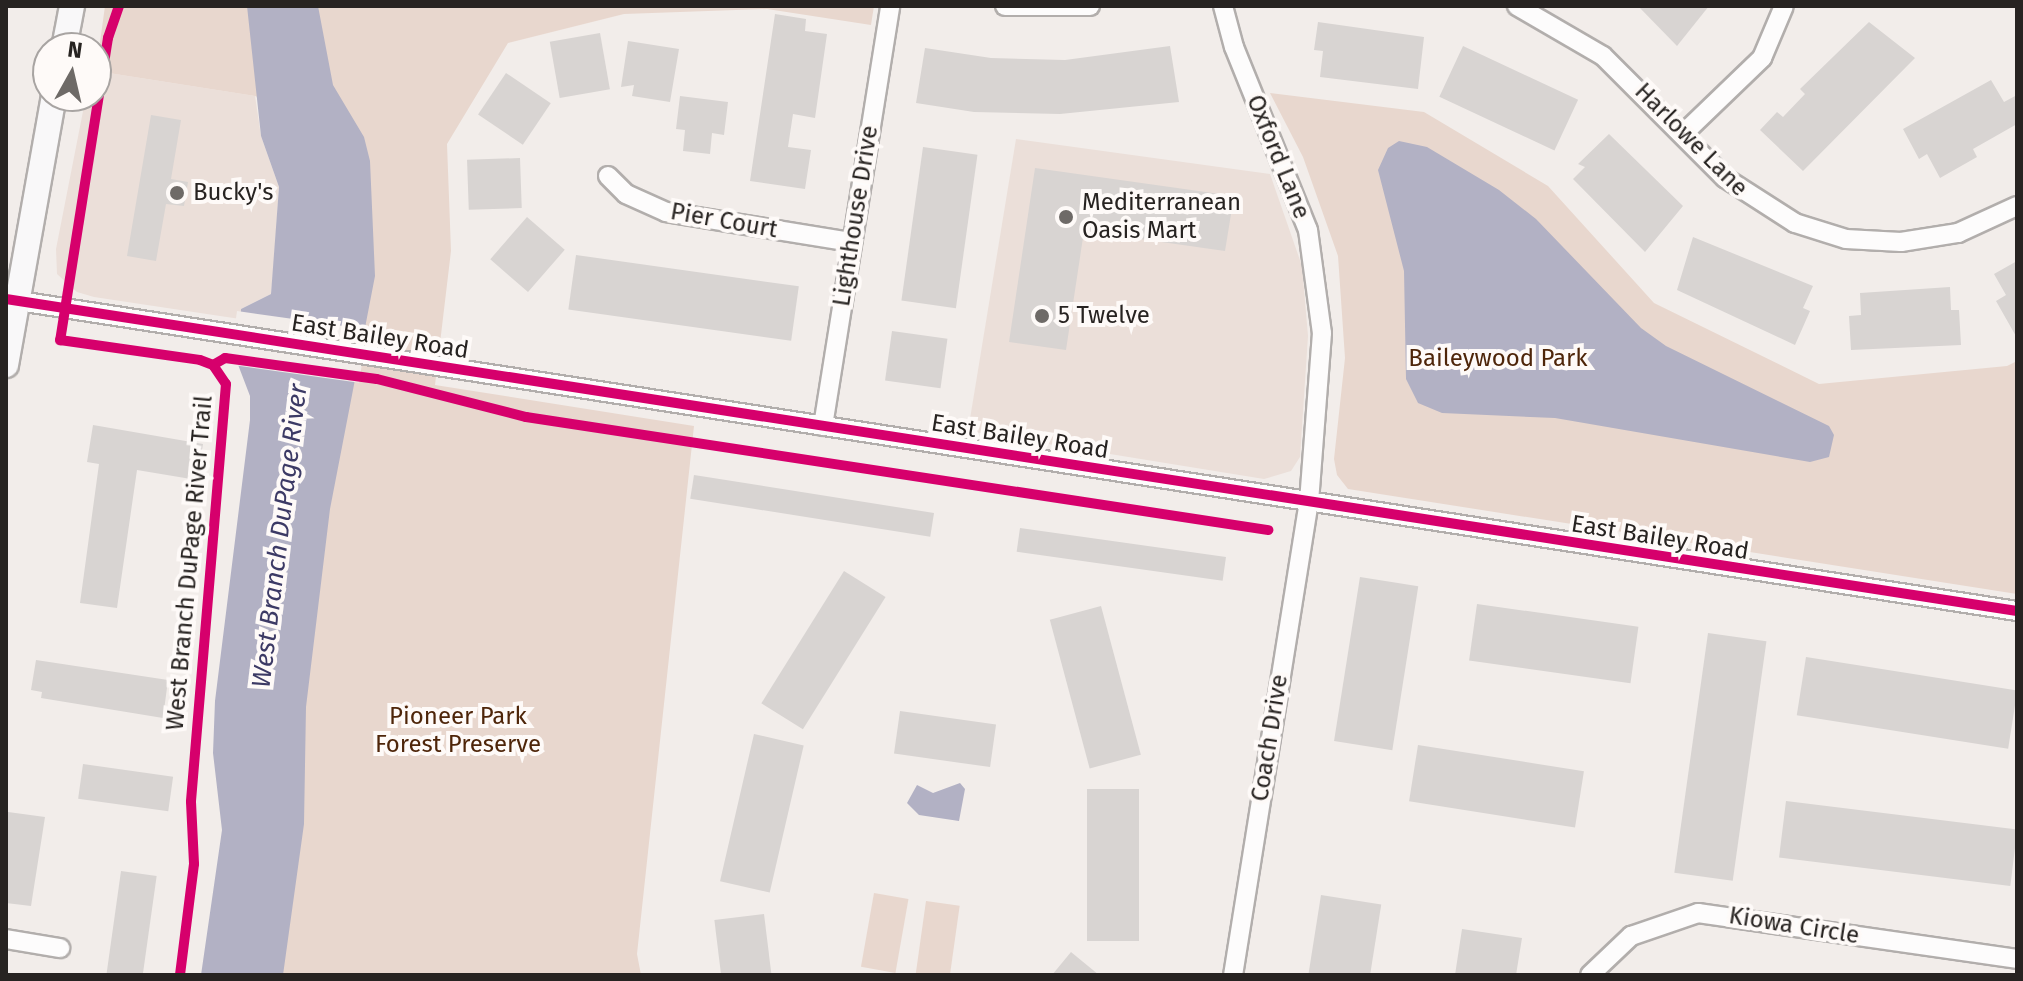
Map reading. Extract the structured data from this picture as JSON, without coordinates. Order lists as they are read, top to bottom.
{
  "streets": {
    "street": [
      "Harlowe Lane",
      "Oxford Lane",
      "Lighthouse Drive",
      "Pier Court",
      "East Bailey Road",
      "Coach Drive",
      "Kiowa Circle"
    ],
    "cycle path": ["West Branch DuPage River Trail"]
  },
  "crossings": [
    ["Oxford Lane", "East Bailey Road"],
    ["Oxford Lane", "Coach Drive"],
    ["Lighthouse Drive", "Pier Court"],
    ["Lighthouse Drive", "East Bailey Road"],
    ["East Bailey Road", "Coach Drive"]
  ],
  "water": ["West Branch DuPage River"],
  "parks": ["Baileywood Park", "Pioneer Park Forest Preserve"],
  "places": ["Bucky's", "Mediterranean Oasis Mart", "5 Twelve"],
  "north": "top"
}
